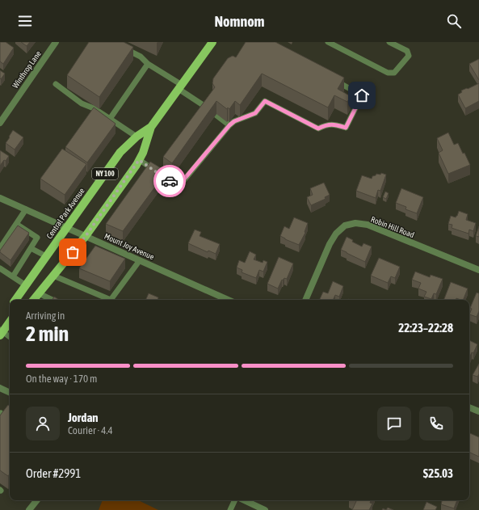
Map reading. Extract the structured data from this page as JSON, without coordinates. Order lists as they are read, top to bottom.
{
  "streets": {
    "main road": ["NY 100", "Central Park Avenue"],
    "street": ["Winthrop Lane", "Robin Hill Road", "Mount Joy Avenue"]
  },
  "crossings": [
    ["Central Park Avenue", "Mount Joy Avenue"]
  ],
  "page": {
    "header": "Nomnom",
    "heading": ["2 min", "Arriving in", "22:23–22:28"],
    "panel": [
      "Jordan",
      "Courier · 4.4",
      "Order #2991",
      "$25.03"
    ],
    "bar": "On the way · 170 m"
  }
}
